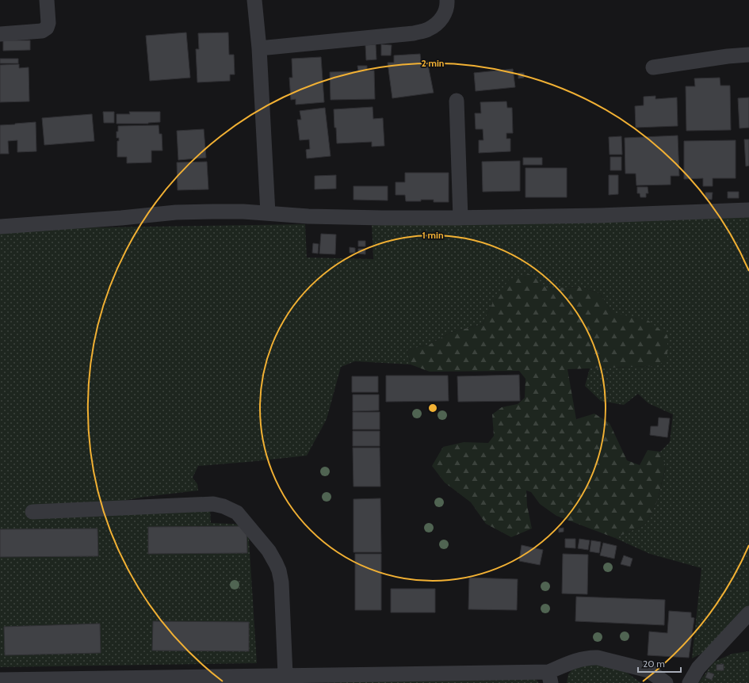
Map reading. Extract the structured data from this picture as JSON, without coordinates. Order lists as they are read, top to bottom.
{
  "scale_bar": "20 m",
  "rings": ["2 min", "1 min"]
}
